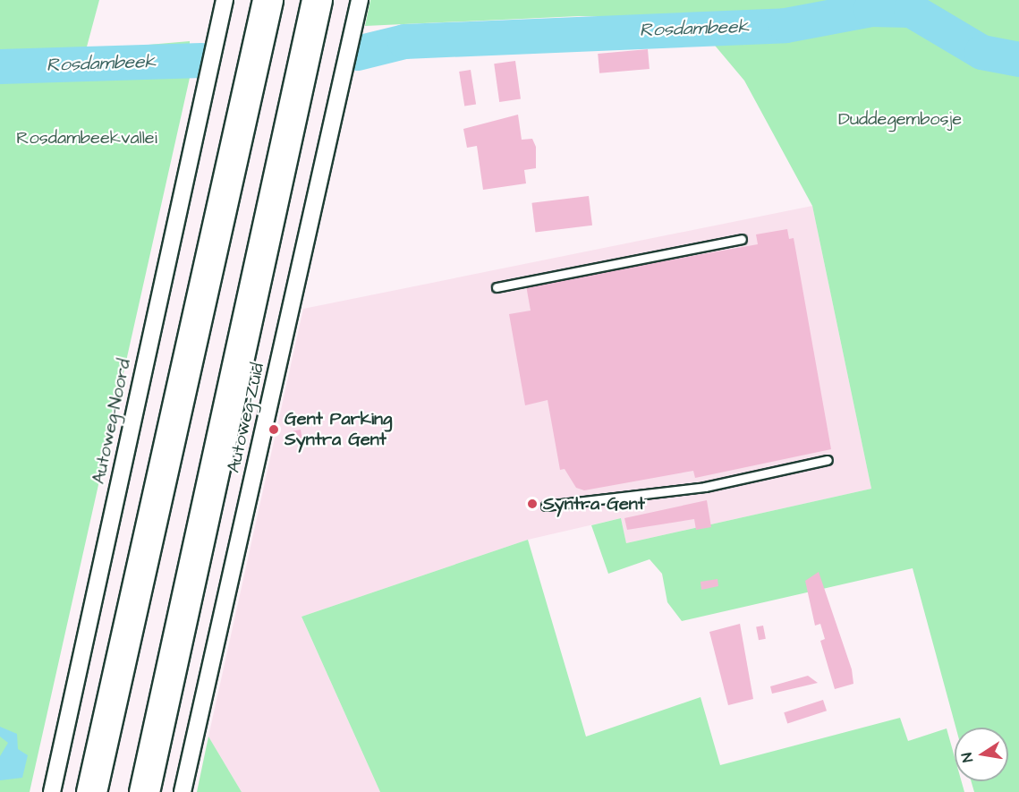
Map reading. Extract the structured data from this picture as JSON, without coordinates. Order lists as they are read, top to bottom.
{
  "streets": {
    "street": ["Autoweg-Zuid", "Autoweg-Noord"]
  },
  "water": ["Rosdambeek"],
  "parks": ["Duddegembosje", "Rosdambeekvallei"],
  "places": ["Gent Parking Syntra Gent", "Syntra Gent"],
  "north": "left"
}
